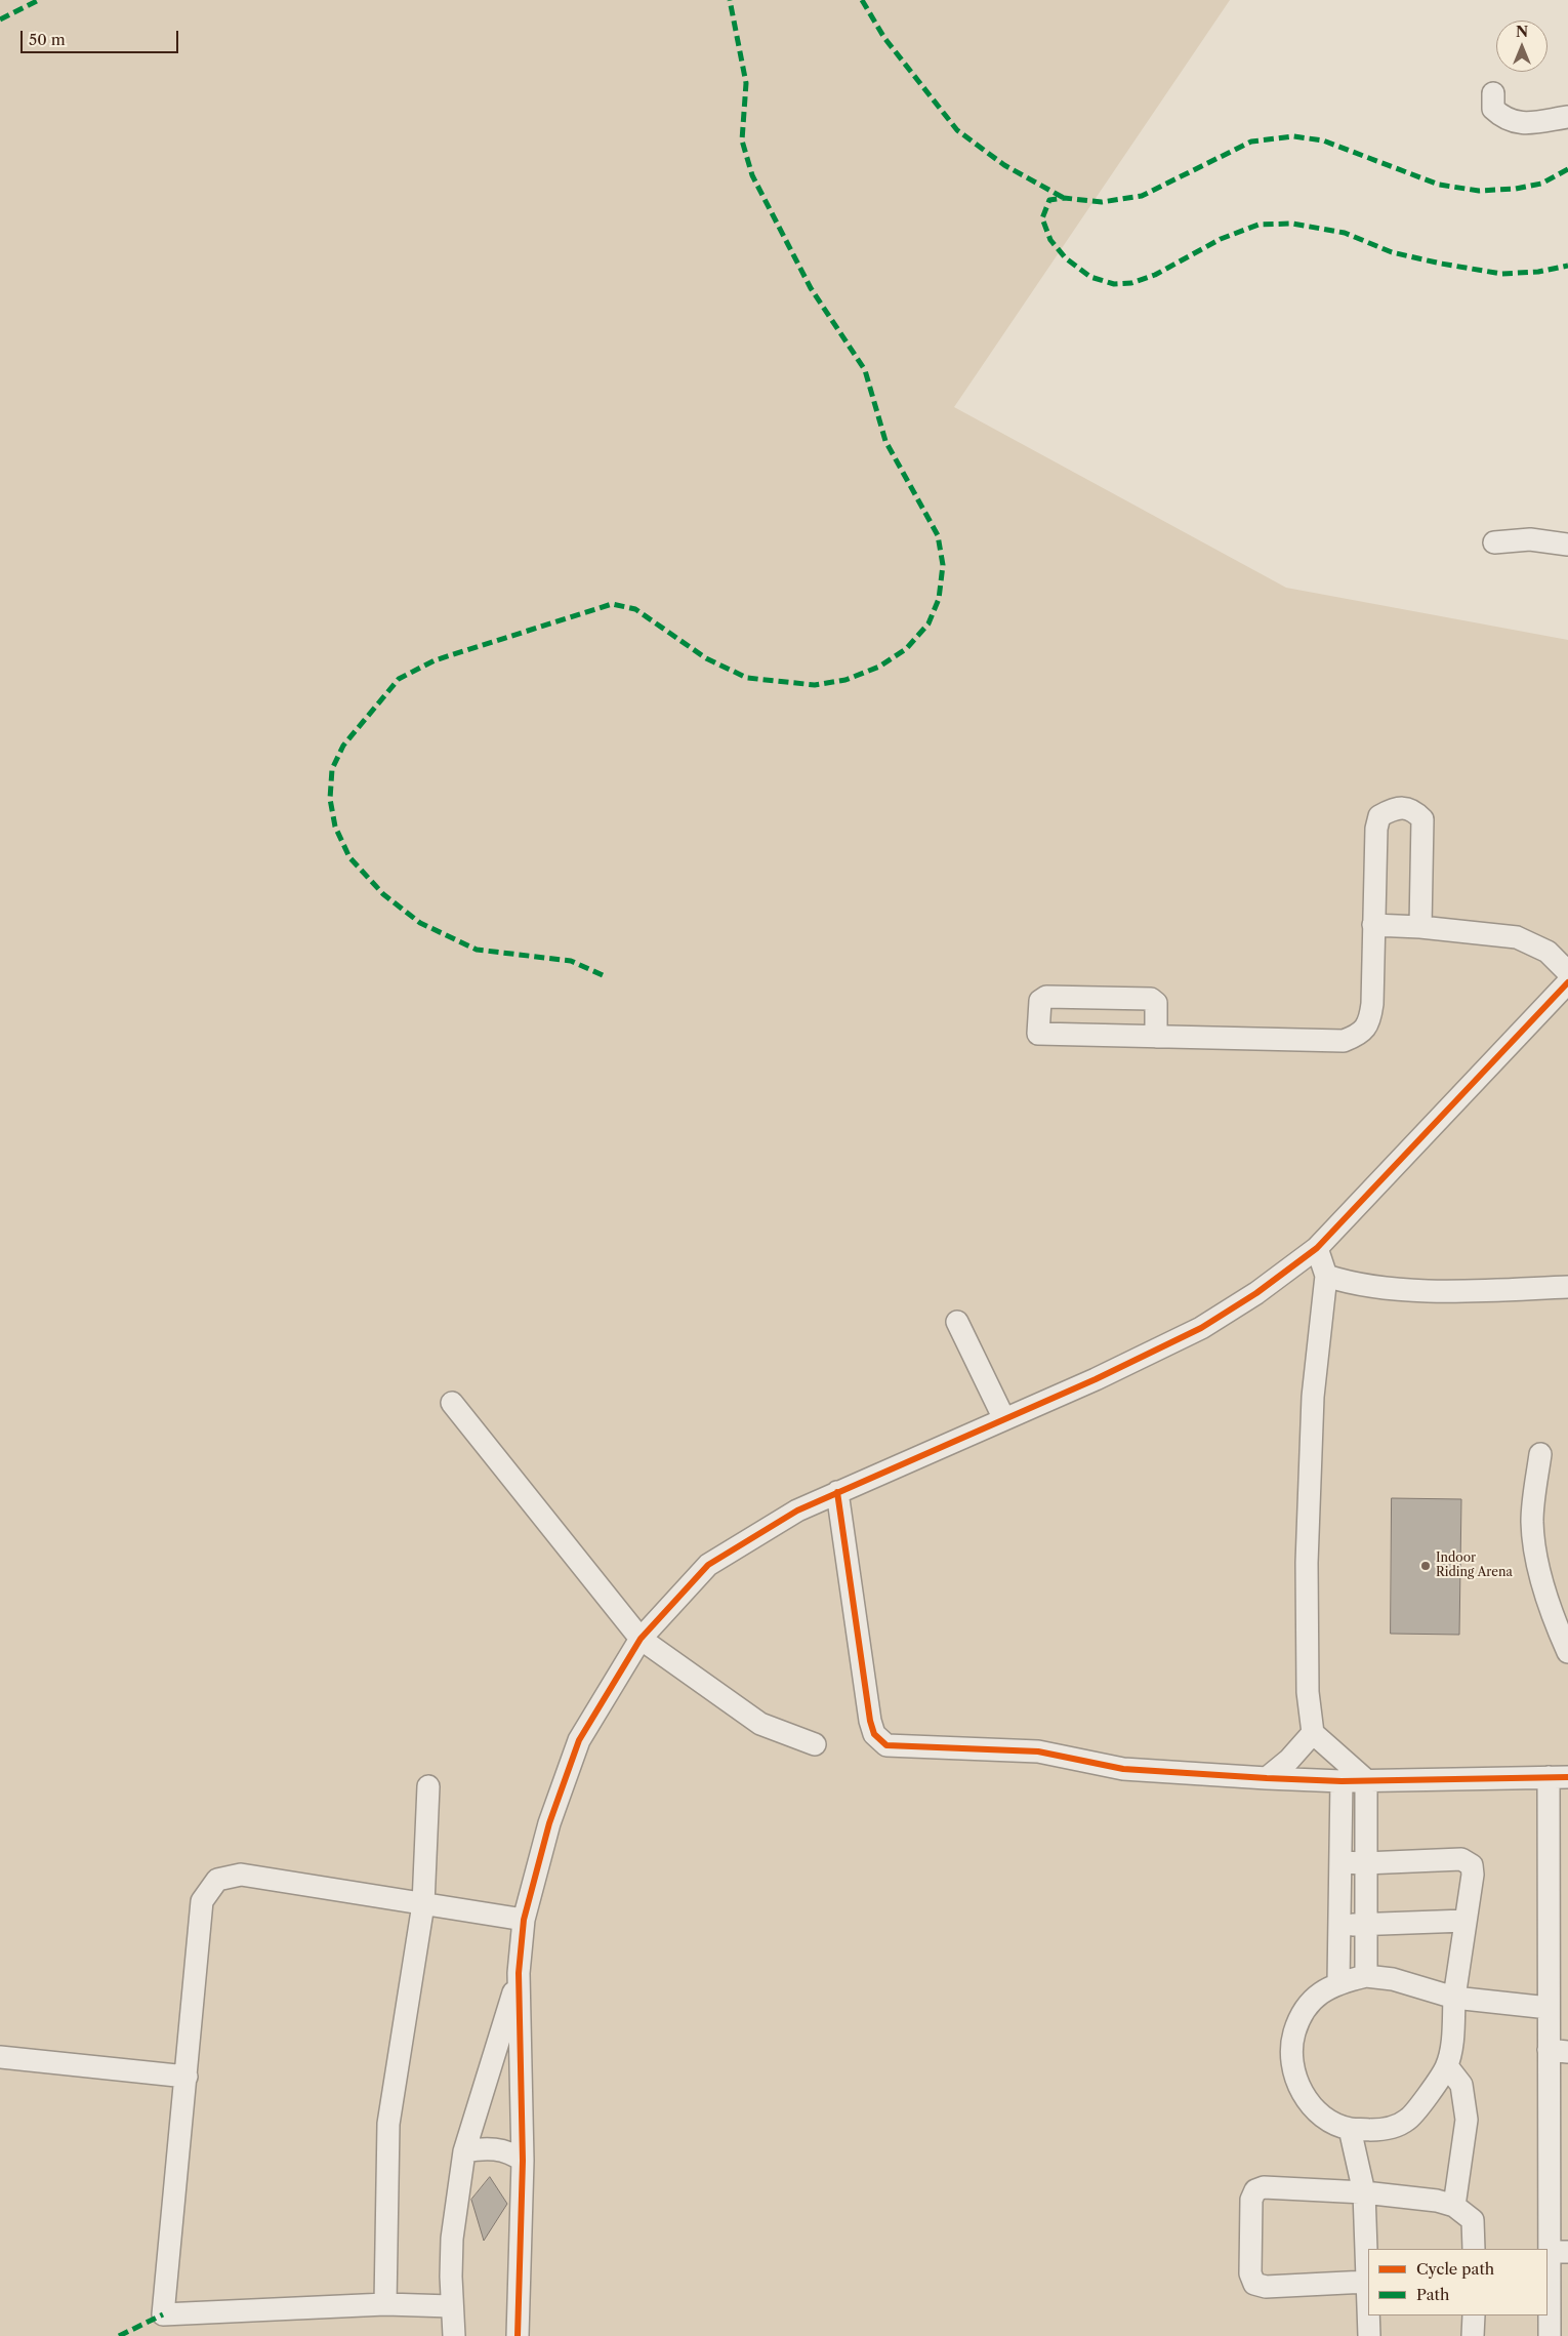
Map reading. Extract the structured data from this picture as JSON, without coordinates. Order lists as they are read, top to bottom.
{
  "places": ["Indoor Riding Arena"],
  "legend": ["Cycle path", "Path"],
  "scale_bar": "50 m",
  "north": "top"
}
